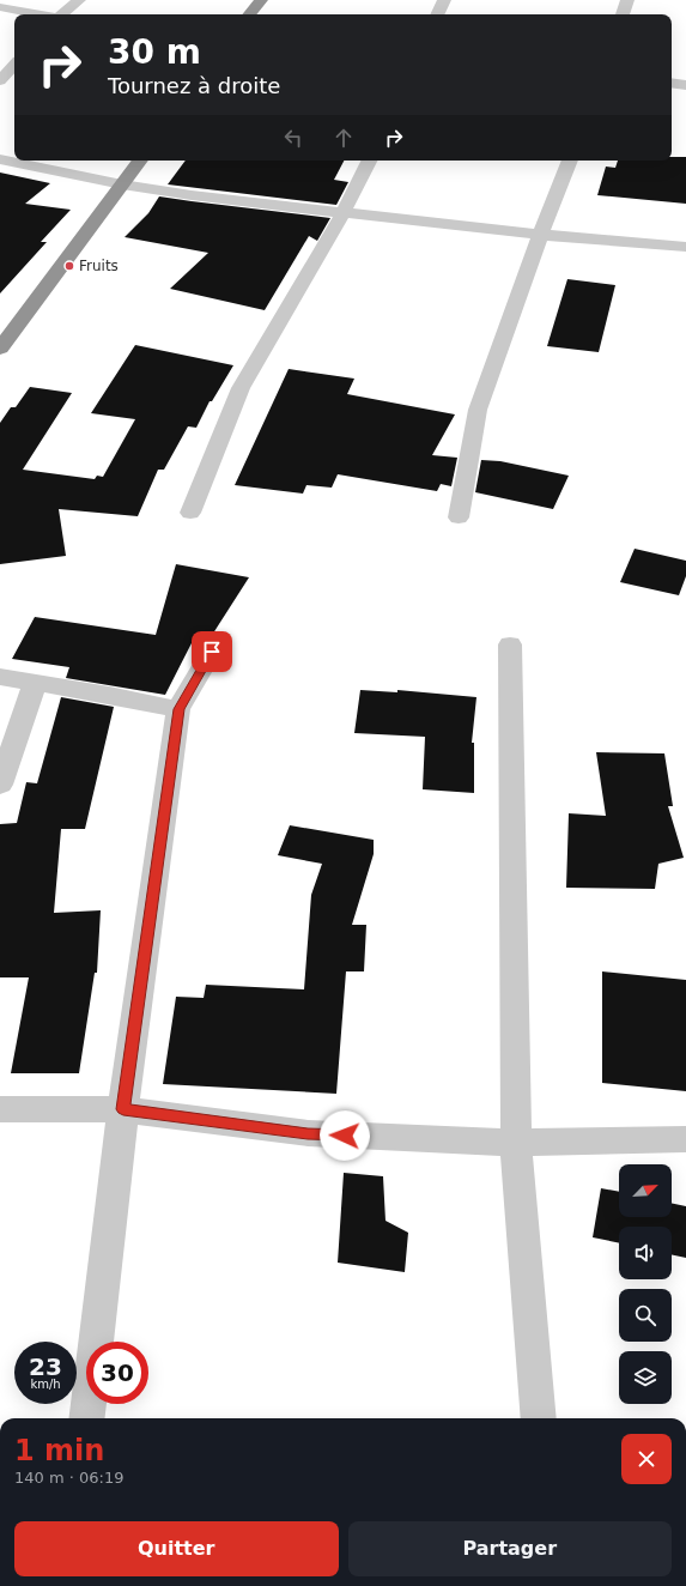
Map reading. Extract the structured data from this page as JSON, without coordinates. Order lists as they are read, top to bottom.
{
  "places": ["Fruits"],
  "north": "top right",
  "page": {
    "turn": ["30 m", "Tournez à droite"],
    "speed": "23 km/h",
    "limit": "30",
    "heading": ["1 min", "140 m · 06:19"],
    "buttons": ["Quitter", "Partager"]
  }
}
